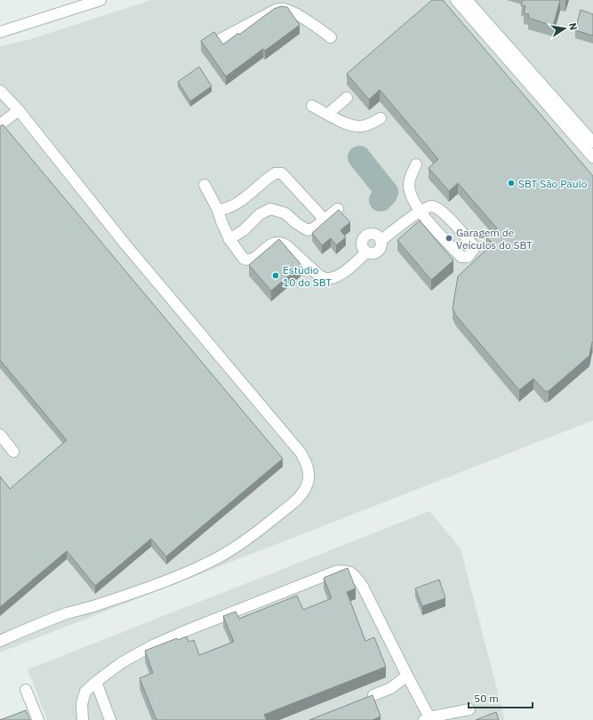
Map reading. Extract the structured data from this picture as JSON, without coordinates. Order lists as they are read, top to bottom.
{
  "places": ["SBT São Paulo", "Garagem de Veículos do SBT", "Estúdio 10 do SBT"],
  "scale_bar": "50 m",
  "north": "right"
}
